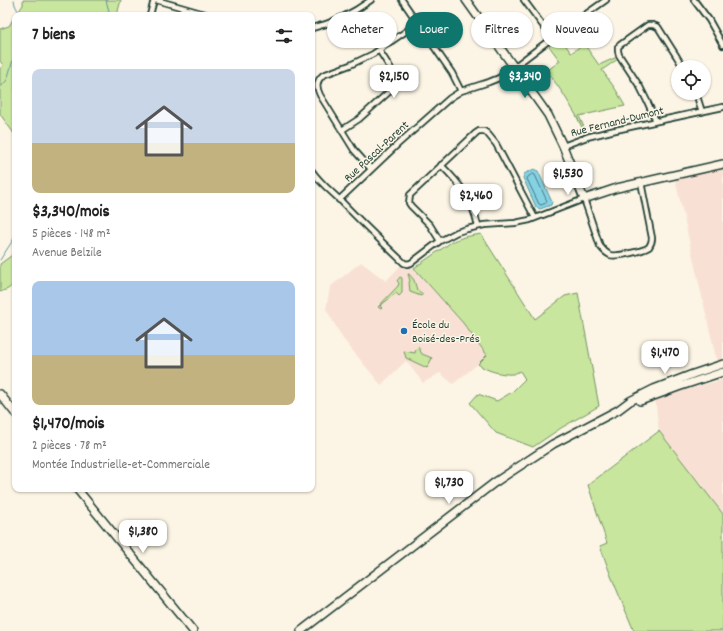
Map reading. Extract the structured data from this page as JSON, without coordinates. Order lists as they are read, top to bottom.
{
  "streets": {
    "street": ["Rue Fernand-Dumont", "Rue Pascal-Parent"]
  },
  "places": ["École du Boisé-des-Prés"],
  "page": {
    "chip": [
      "Acheter",
      "Louer",
      "Filtres",
      "Nouveau"
    ],
    "heading": "7 biens",
    "list": [
      {
        "name": "$3,340/mois",
        "note": "5 pièces · 148 m² · Avenue Belzile"
      },
      {
        "name": "$1,470/mois",
        "note": "2 pièces · 78 m² · Montée Industrielle-et-Commerciale"
      }
    ],
    "price": [
      "$2,150",
      "$3,340",
      "$1,530",
      "$2,460",
      "$1,470",
      "$1,730",
      "$1,380"
    ]
  }
}
